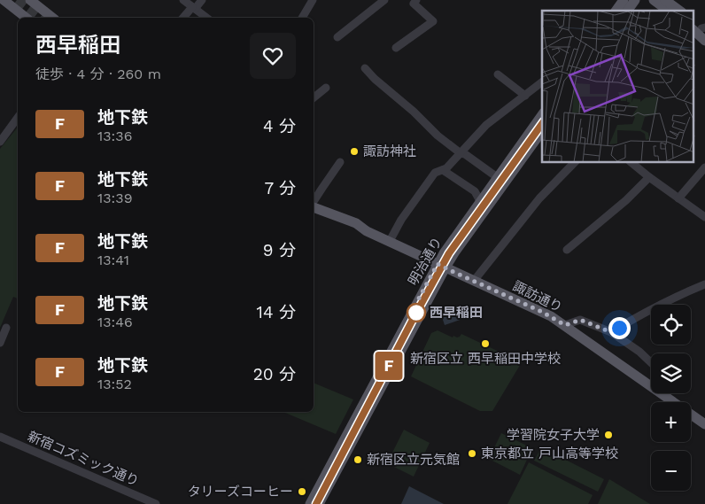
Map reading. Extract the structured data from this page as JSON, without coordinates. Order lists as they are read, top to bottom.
{
  "streets": {
    "main road": ["明治通り", "諏訪通り"],
    "street": ["新宿コズミック通り"]
  },
  "crossings": [
    ["明治通り", "諏訪通り"]
  ],
  "places": [
    "諏訪神社",
    "西早稲田",
    "新宿区立 西早稲田中学校",
    "学習院女子大学",
    "東京都立 戸山高等学校",
    "新宿区立元気館",
    "タリーズコーヒー"
  ],
  "lines": ["metro line F"],
  "page": {
    "on_map": "F",
    "heading": ["西早稲田", "徒歩 · 4 分 · 260 m"],
    "list": [
      {
        "mark": "F",
        "name": "地下鉄",
        "note": "13:36",
        "value": "4 分"
      },
      {
        "mark": "F",
        "name": "地下鉄",
        "note": "13:39",
        "value": "7 分"
      },
      {
        "mark": "F",
        "name": "地下鉄",
        "note": "13:41",
        "value": "9 分"
      },
      {
        "mark": "F",
        "name": "地下鉄",
        "note": "13:46",
        "value": "14 分"
      },
      {
        "mark": "F",
        "name": "地下鉄",
        "note": "13:52",
        "value": "20 分"
      }
    ],
    "map_buttons": ["+", "−"]
  }
}
